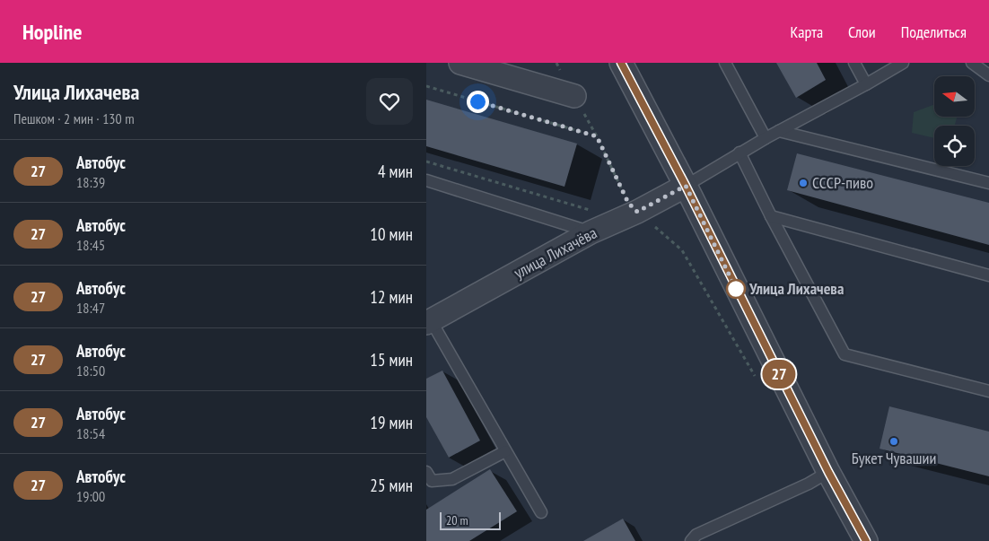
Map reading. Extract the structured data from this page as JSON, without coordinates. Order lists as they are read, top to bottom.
{
  "streets": {
    "street": ["улица Лихачёва"]
  },
  "places": ["СССР-пиво", "Улица Лихачева", "Букет Чувашии"],
  "lines": ["bus line 27"],
  "scale_bar": "20 m",
  "north": "left",
  "page": {
    "header": "Hopline",
    "nav": ["Карта", "Слои", "Поделиться"],
    "heading": ["Улица Лихачева", "Пешком · 2 мин · 130 m"],
    "on_map": "27",
    "list": [
      {
        "mark": "27",
        "name": "Автобус",
        "note": "18:39",
        "value": "4 мин"
      },
      {
        "mark": "27",
        "name": "Автобус",
        "note": "18:45",
        "value": "10 мин"
      },
      {
        "mark": "27",
        "name": "Автобус",
        "note": "18:47",
        "value": "12 мин"
      },
      {
        "mark": "27",
        "name": "Автобус",
        "note": "18:50",
        "value": "15 мин"
      },
      {
        "mark": "27",
        "name": "Автобус",
        "note": "18:54",
        "value": "19 мин"
      },
      {
        "mark": "27",
        "name": "Автобус",
        "note": "19:00",
        "value": "25 мин"
      }
    ],
    "scale": "20 m"
  }
}
